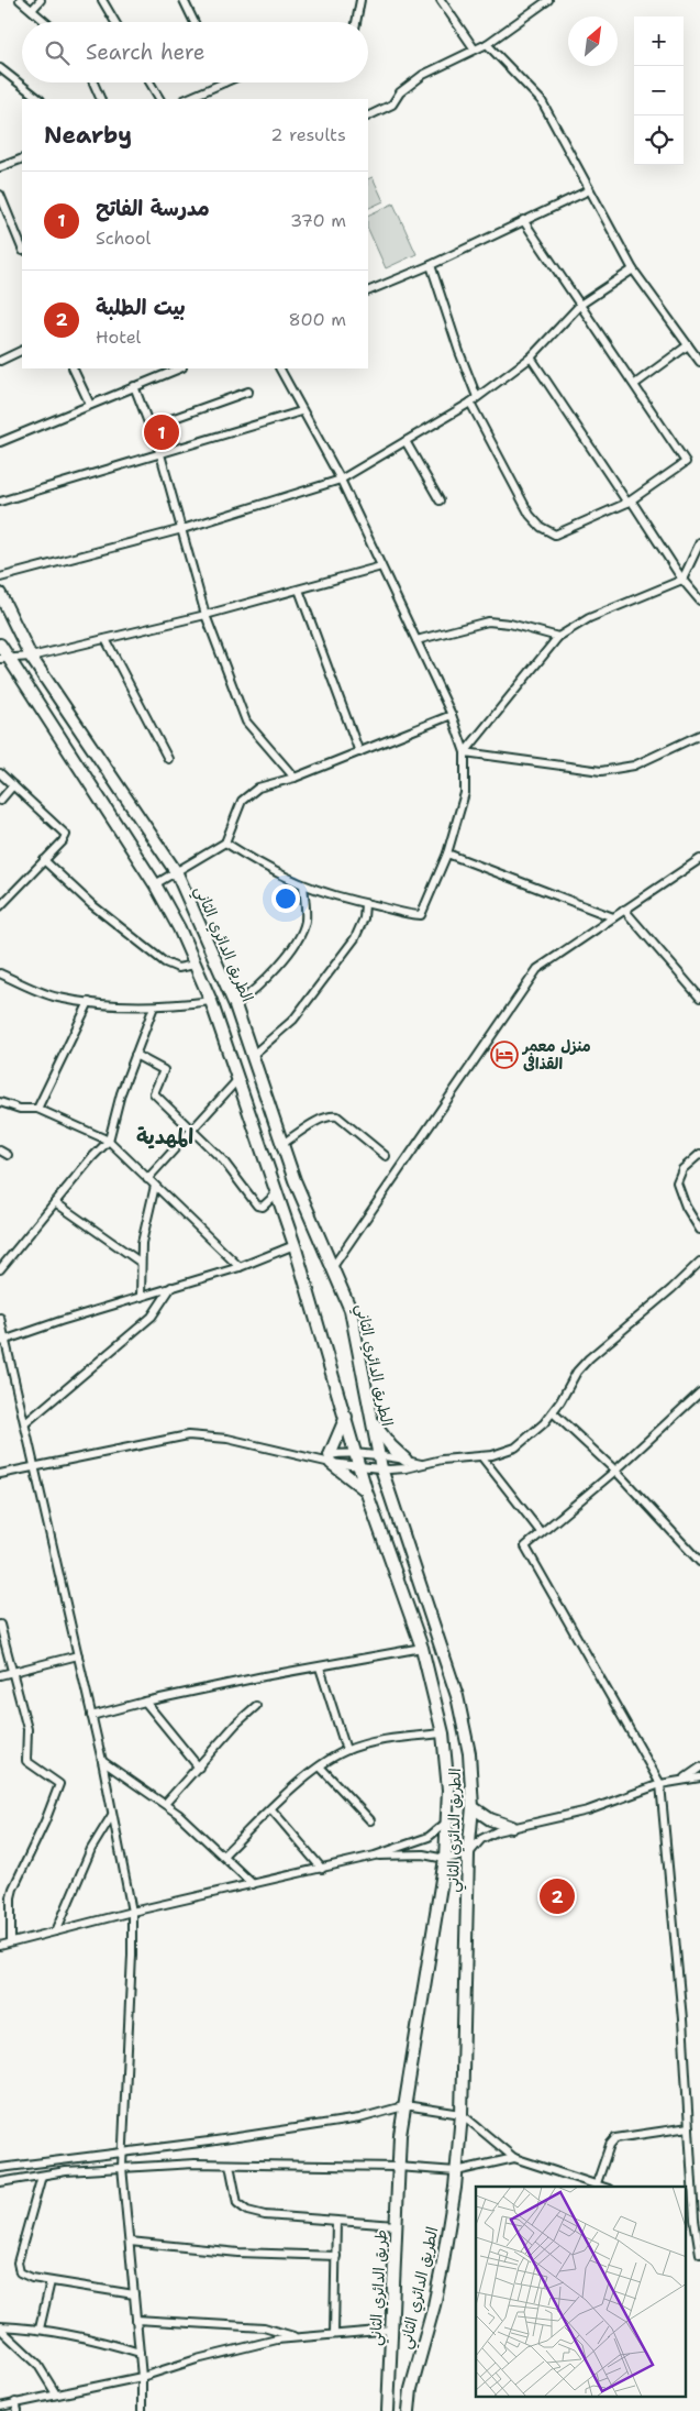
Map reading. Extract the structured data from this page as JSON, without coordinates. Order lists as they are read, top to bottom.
{
  "streets": {
    "main road": ["الطريق الدائري الثاني", "طريق الدائري الثاني"]
  },
  "crossings": [
    ["الطريق الدائري الثاني", "طريق الدائري الثاني"]
  ],
  "districts": ["المهدية"],
  "places": {
    "hotel": ["منزل معمر القذافى"]
  },
  "north": "top right",
  "page": {
    "map_buttons": ["+", "−"],
    "search": "Search here",
    "heading": ["Nearby", "2 results"],
    "list": [
      {
        "mark": "1",
        "name": "مدرسة الفاتح",
        "note": "School",
        "value": "370 m"
      },
      {
        "mark": "2",
        "name": "بيت الطلبة",
        "note": "Hotel",
        "value": "800 m"
      }
    ],
    "pins": ["1", "2"]
  }
}
